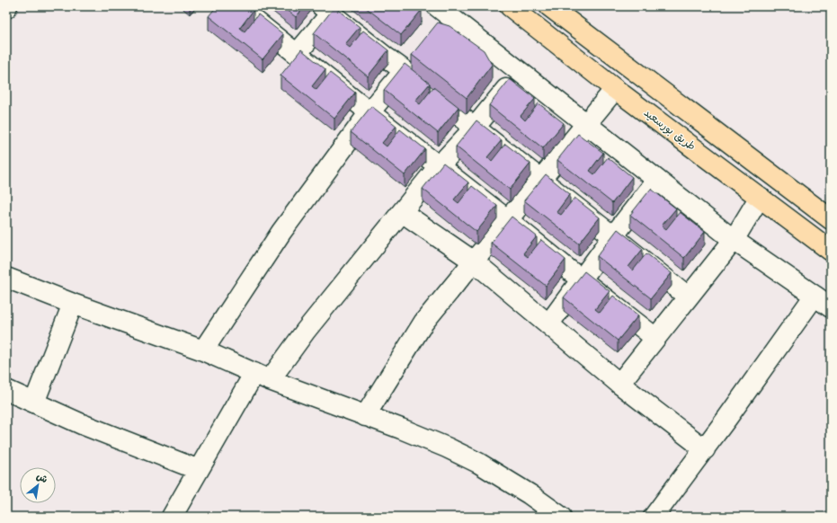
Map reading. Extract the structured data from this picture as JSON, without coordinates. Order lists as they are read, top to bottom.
{
  "streets": {
    "highway": ["طريق بورسعيد"]
  },
  "north": "top right"
}
